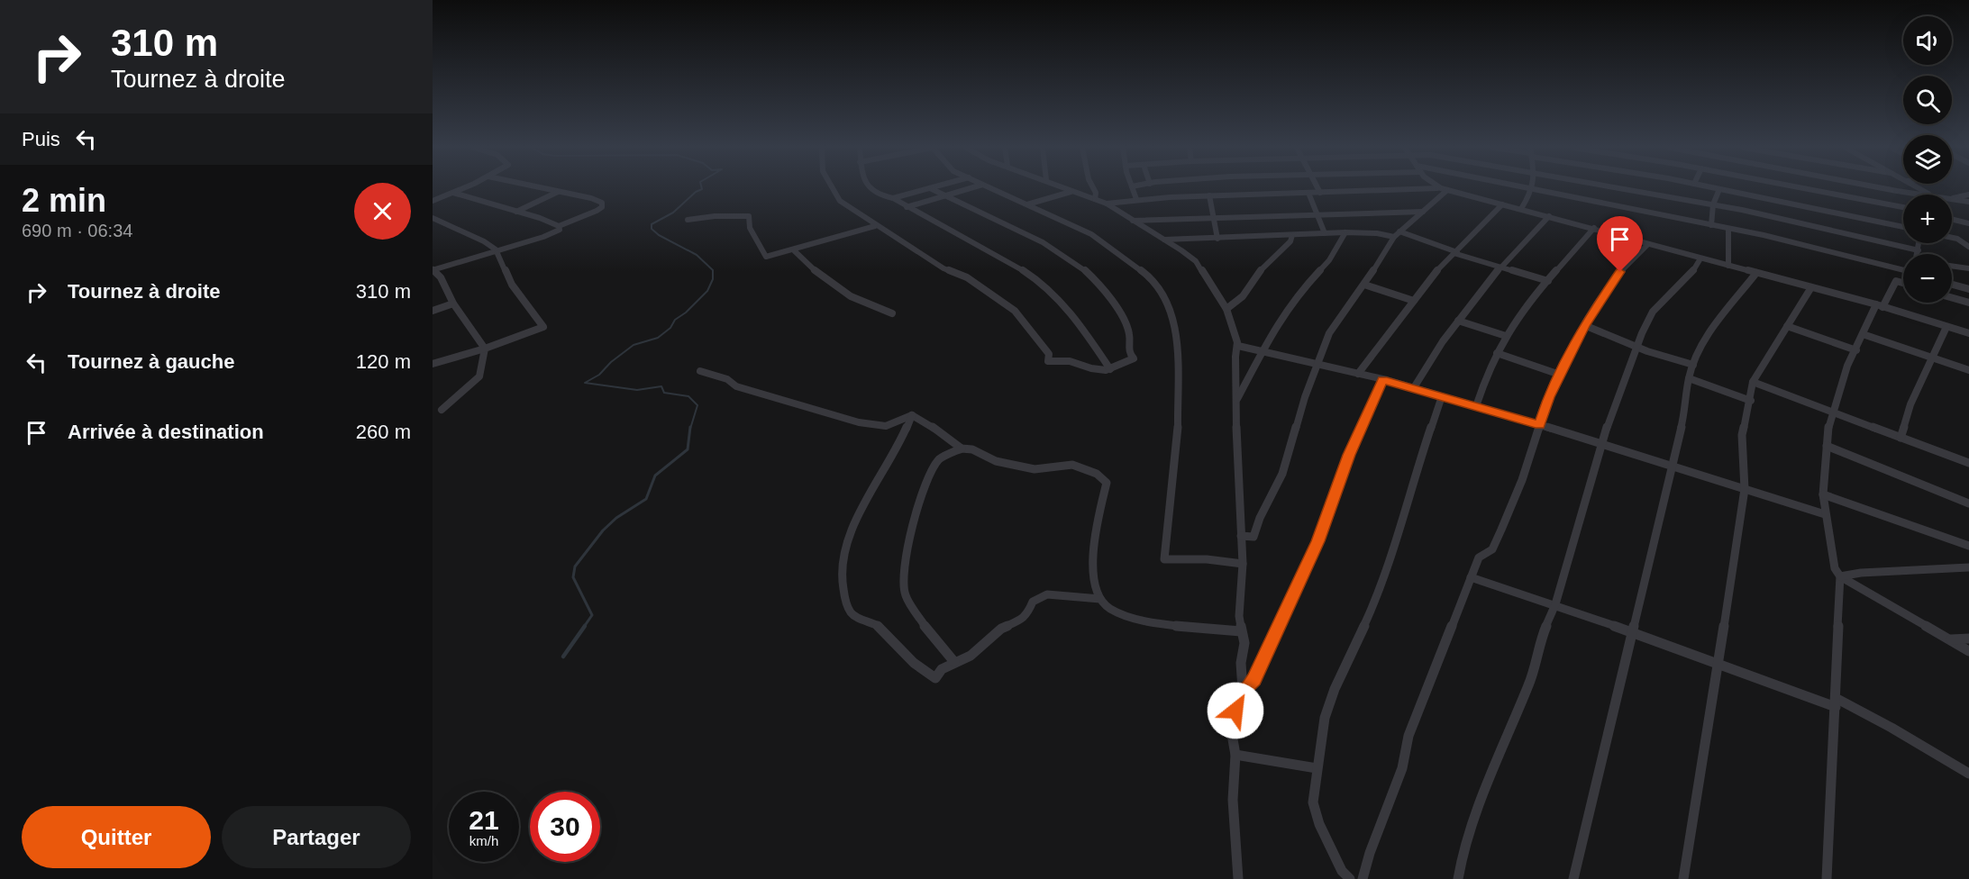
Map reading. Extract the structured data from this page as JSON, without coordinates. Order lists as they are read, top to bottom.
{
  "page": {
    "turn": ["310 m", "Tournez à droite"],
    "map_buttons": ["+", "−"],
    "then": "Puis",
    "heading": ["2 min", "690 m · 06:34"],
    "list": [
      {
        "name": "Tournez à droite",
        "value": "310 m"
      },
      {
        "name": "Tournez à gauche",
        "value": "120 m"
      },
      {
        "name": "Arrivée à destination",
        "value": "260 m"
      }
    ],
    "speed": "21 km/h",
    "limit": "30",
    "buttons": ["Quitter", "Partager"]
  }
}
